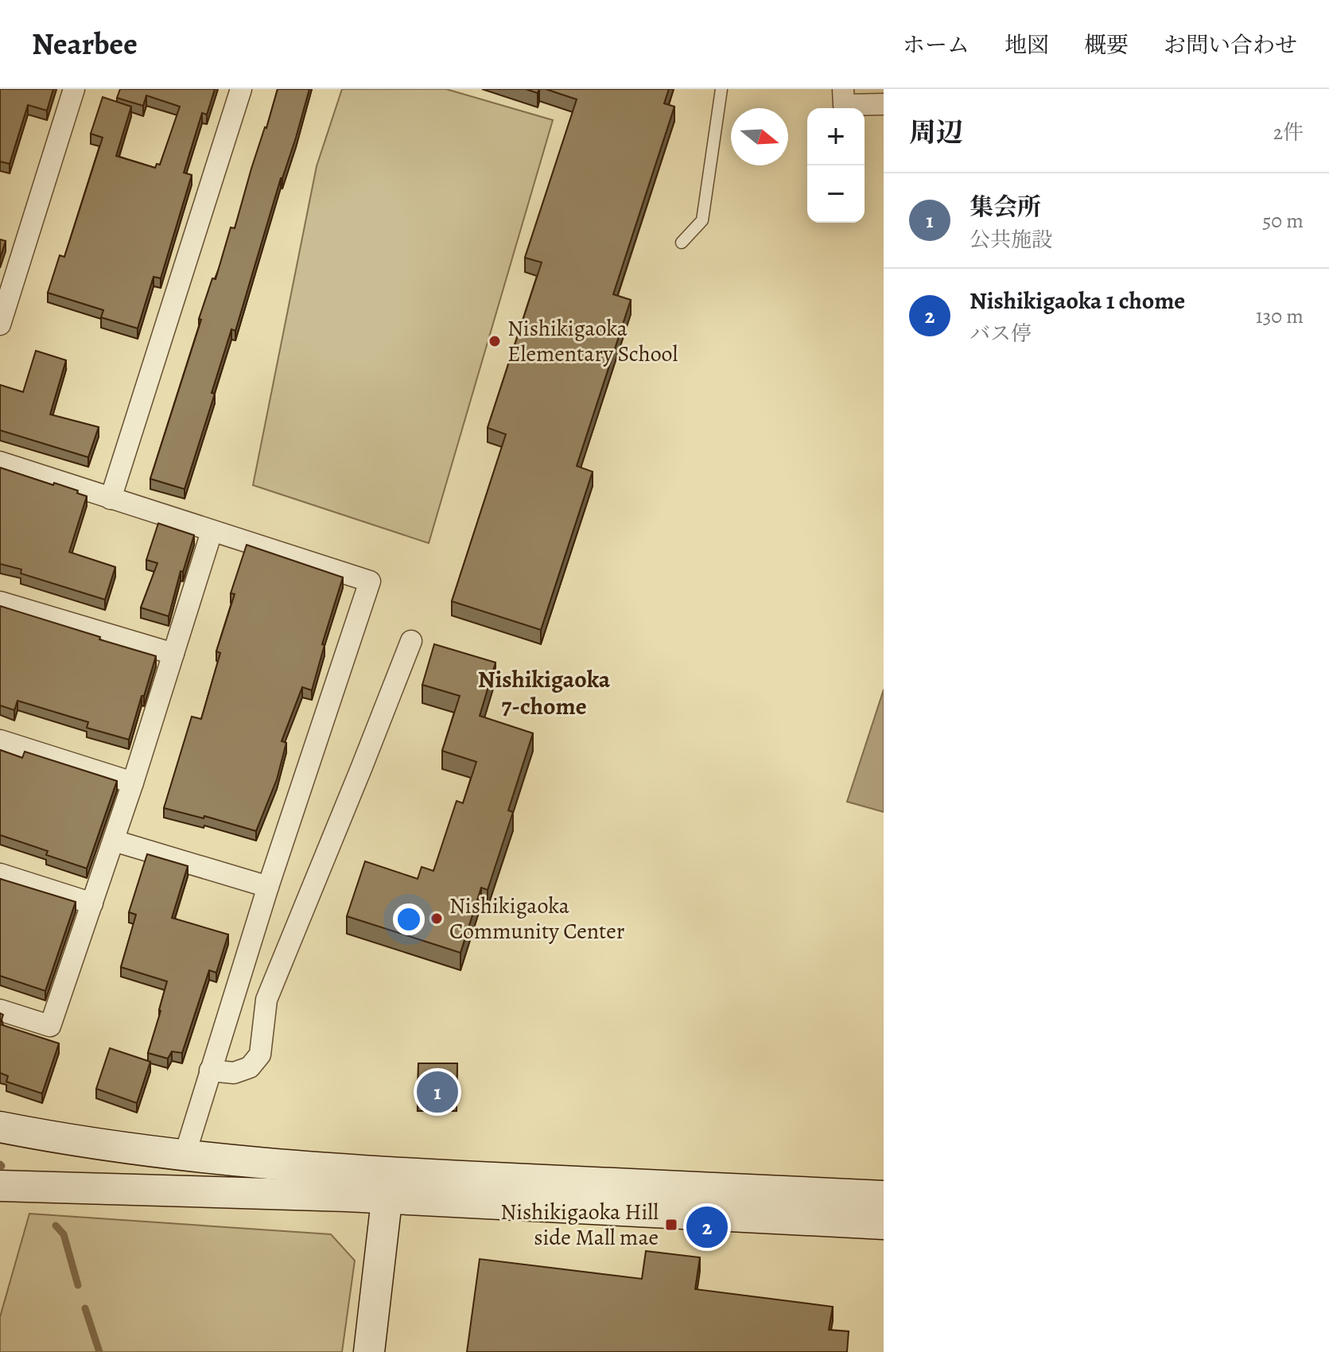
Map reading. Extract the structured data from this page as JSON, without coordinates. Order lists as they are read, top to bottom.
{
  "districts": ["Nishikigaoka 7-chome"],
  "places": {
    "other": ["Nishikigaoka Elementary School", "Nishikigaoka Community Center"],
    "transit": ["Nishikigaoka Hill side Mall mae"]
  },
  "north": "right",
  "page": {
    "header": "Nearbee",
    "nav": [
      "ホーム",
      "地図",
      "概要",
      "お問い合わせ"
    ],
    "heading": ["周辺", "2件"],
    "map_buttons": ["+", "−"],
    "list": [
      {
        "mark": "1",
        "name": "集会所",
        "note": "公共施設",
        "value": "50 m"
      },
      {
        "mark": "2",
        "name": "Nishikigaoka 1 chome",
        "note": "バス停",
        "value": "130 m"
      }
    ],
    "pins": ["1", "2"]
  }
}
